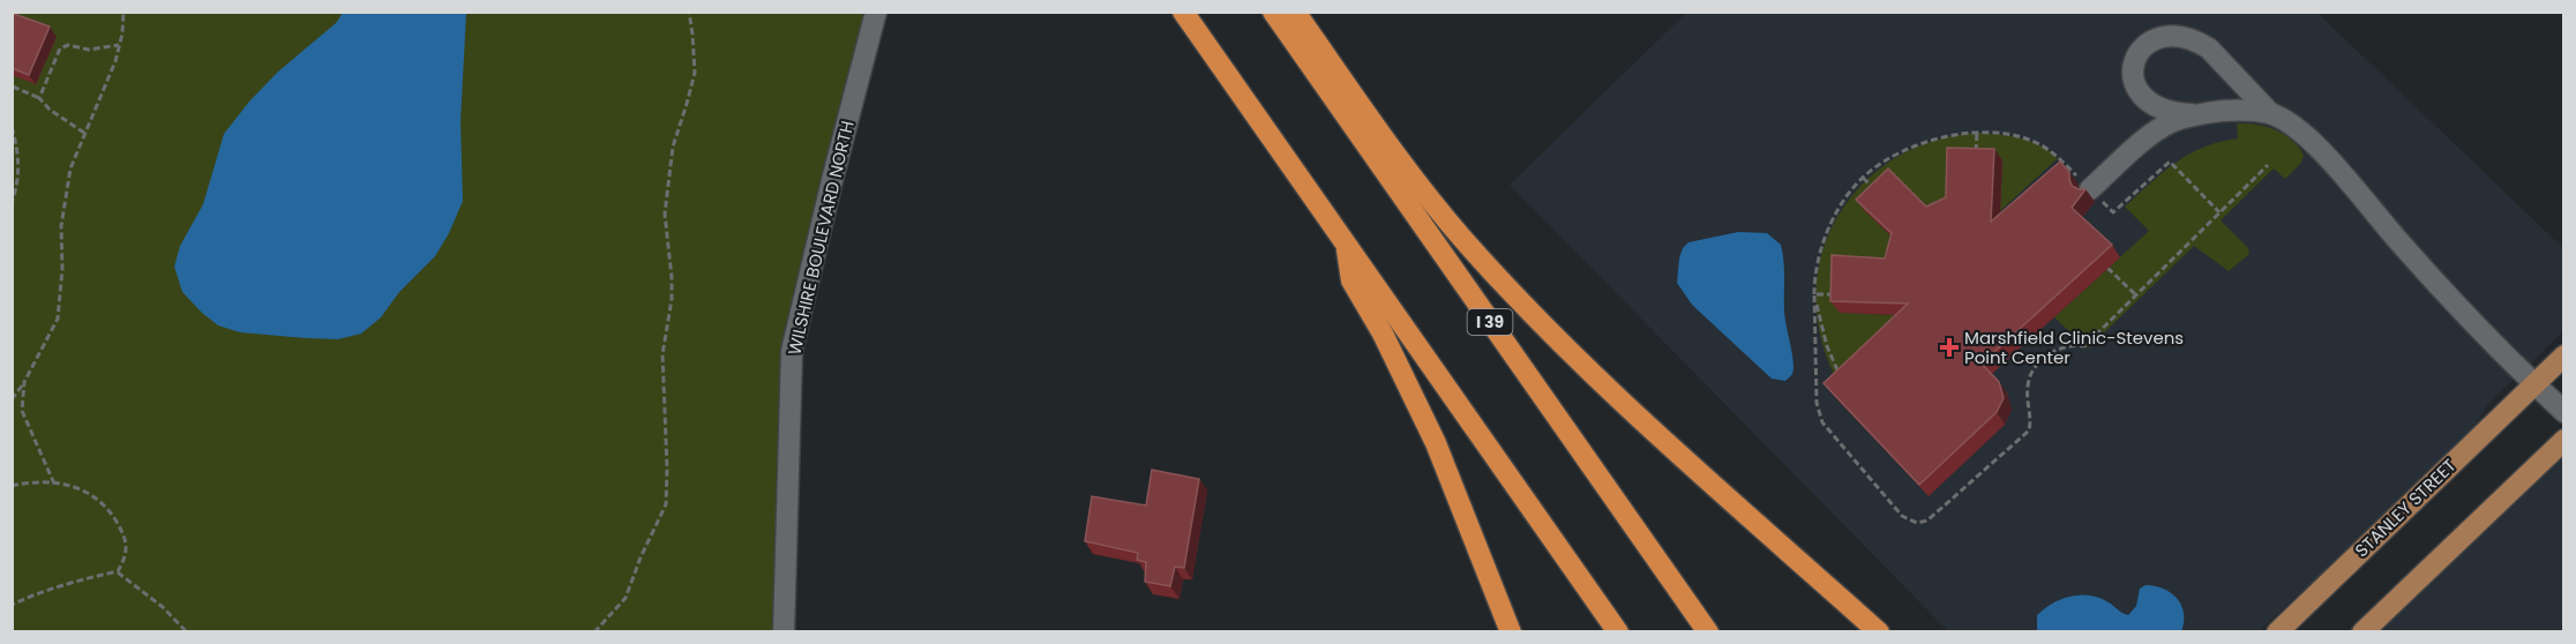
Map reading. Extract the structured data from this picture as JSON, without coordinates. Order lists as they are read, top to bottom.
{
  "streets": {
    "highway": ["I 39"],
    "main road": ["STANLEY STREET"],
    "street": ["WILSHIRE BOULEVARD NORTH"]
  },
  "places": {
    "health": ["Marshfield Clinic-Stevens Point Center"]
  }
}
